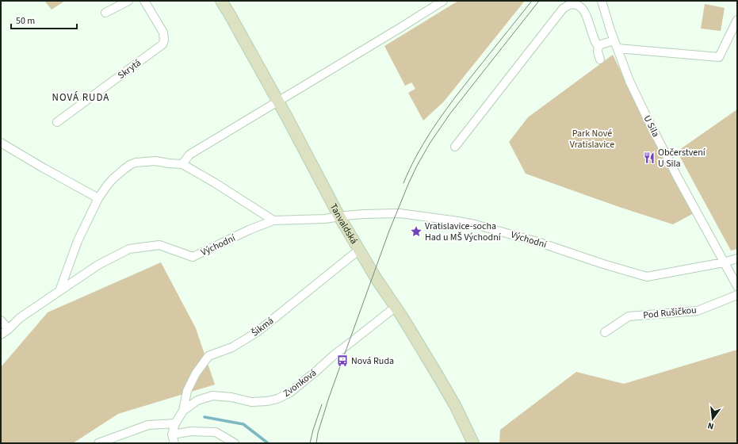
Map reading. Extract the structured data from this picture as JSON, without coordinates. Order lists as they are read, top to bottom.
{
  "streets": {
    "main road": ["Tanvaldská"],
    "street": [
      "Skrytá",
      "U Sila",
      "Východní",
      "Pod Rušičkou",
      "Šikmá",
      "Zvonková"
    ]
  },
  "crossings": [
    ["U Sila", "Východní"],
    ["Tanvaldská", "Východní"],
    ["Tanvaldská", "Šikmá"],
    ["Tanvaldská", "Zvonková"],
    ["Šikmá", "Zvonková"]
  ],
  "districts": ["NOVÁ RUDA"],
  "parks": ["Park Nové Vratislavice"],
  "places": {
    "restaurant": ["Občerstvení U Sila"],
    "place": ["Vratislavice-socha Had u MŠ Východní"],
    "bus stop": ["Nová Ruda"]
  },
  "scale_bar": "50 m",
  "north": "bottom"
}
